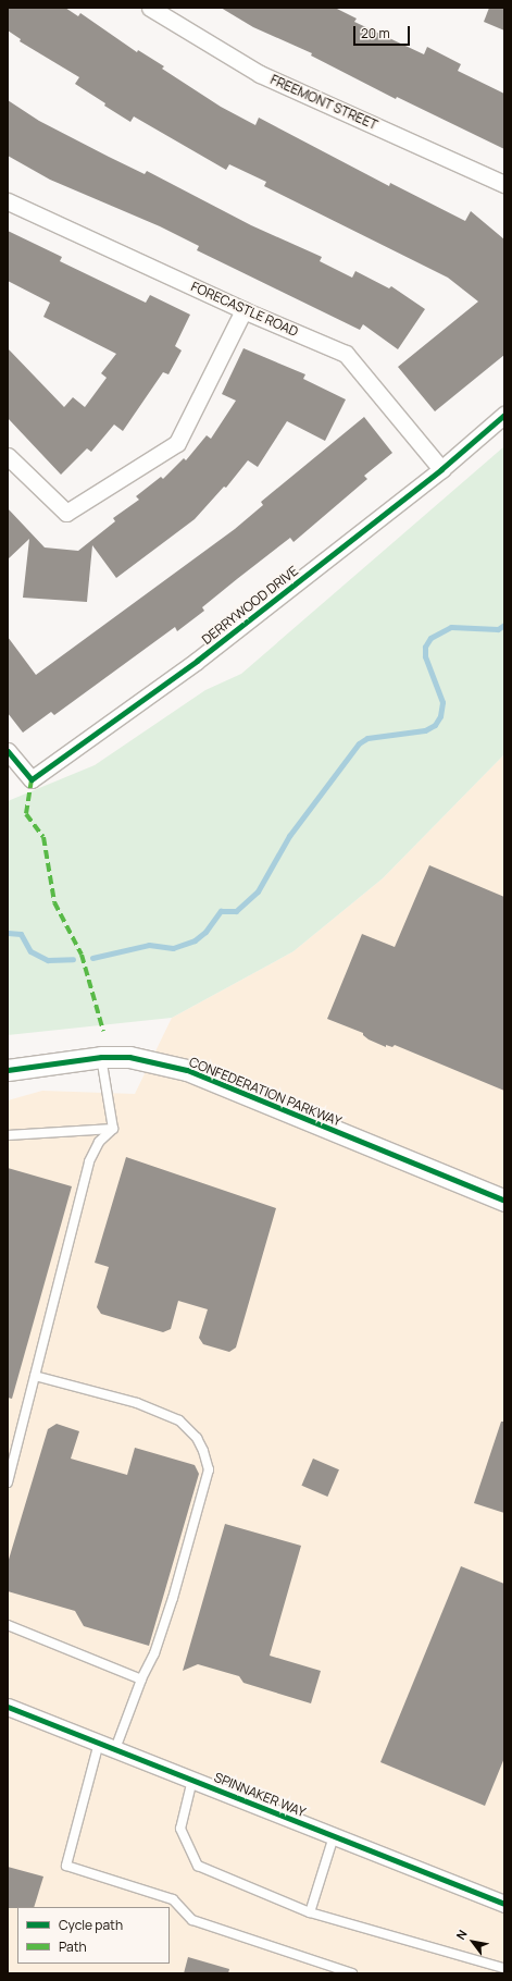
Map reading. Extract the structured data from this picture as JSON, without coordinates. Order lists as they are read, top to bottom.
{
  "streets": {
    "street": [
      "FREEMONT STREET",
      "FORECASTLE ROAD",
      "DERRYWOOD DRIVE",
      "CONFEDERATION PARKWAY",
      "SPINNAKER WAY"
    ]
  },
  "crossings": [
    ["FORECASTLE ROAD", "DERRYWOOD DRIVE"]
  ],
  "legend": ["Cycle path", "Path"],
  "scale_bar": "20 m",
  "north": "top left"
}
